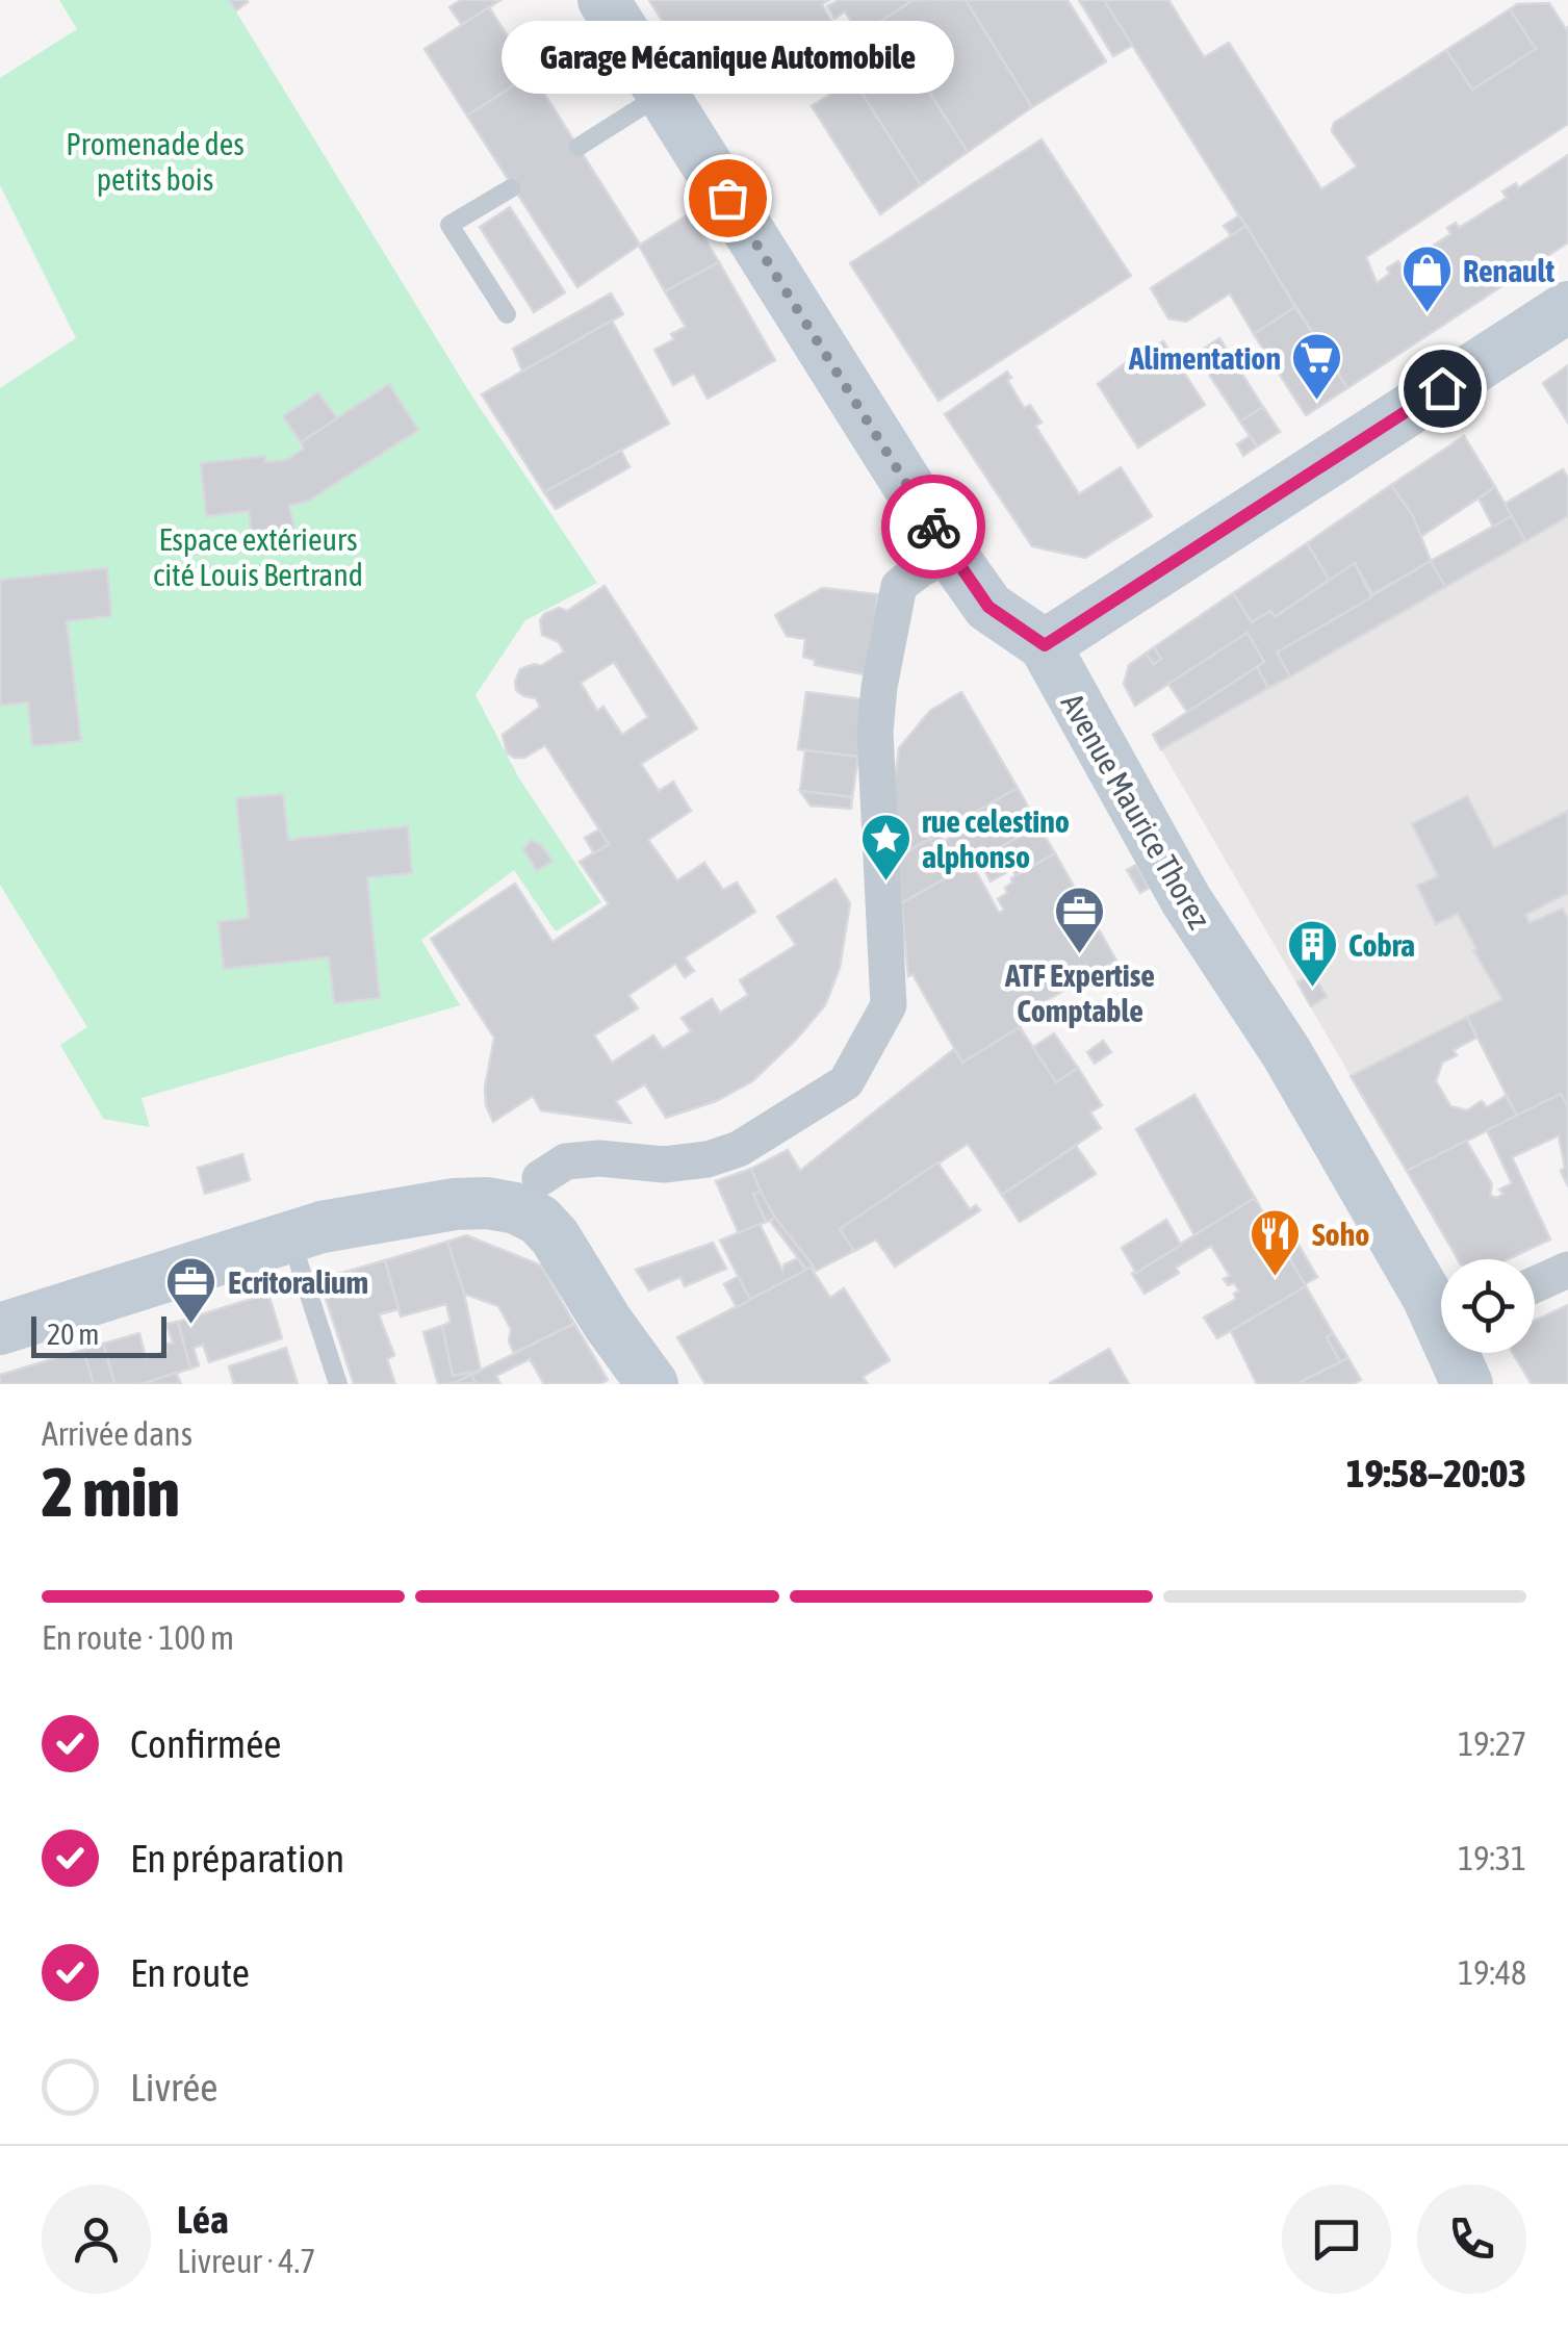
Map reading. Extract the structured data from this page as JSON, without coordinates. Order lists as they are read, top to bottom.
{
  "streets": {
    "main road": ["Avenue Maurice Thorez"]
  },
  "parks": ["Promenade des petits bois", "Espace extérieurs cité Louis Bertrand"],
  "places": {
    "other": ["Garage Mécanique Automobile"],
    "shop": ["Renault"],
    "supermarket": ["Alimentation"],
    "place": ["rue celestino alphonso"],
    "office": ["ATF Expertise Comptable", "Ecritoralium"],
    "building": ["Cobra"],
    "restaurant": ["Soho"]
  },
  "scale_bar": "20 m",
  "page": {
    "bubble": "Garage Mécanique Automobile",
    "scale": "20 m",
    "heading": ["2 min", "Arrivée dans", "19:58–20:03"],
    "panel": ["Léa", "Livreur · 4.7"],
    "bar": "En route · 100 m",
    "list": [
      ["Confirmée", "19:27"],
      ["En préparation", "19:31"],
      ["En route", "19:48"],
      "Livrée"
    ]
  }
}
